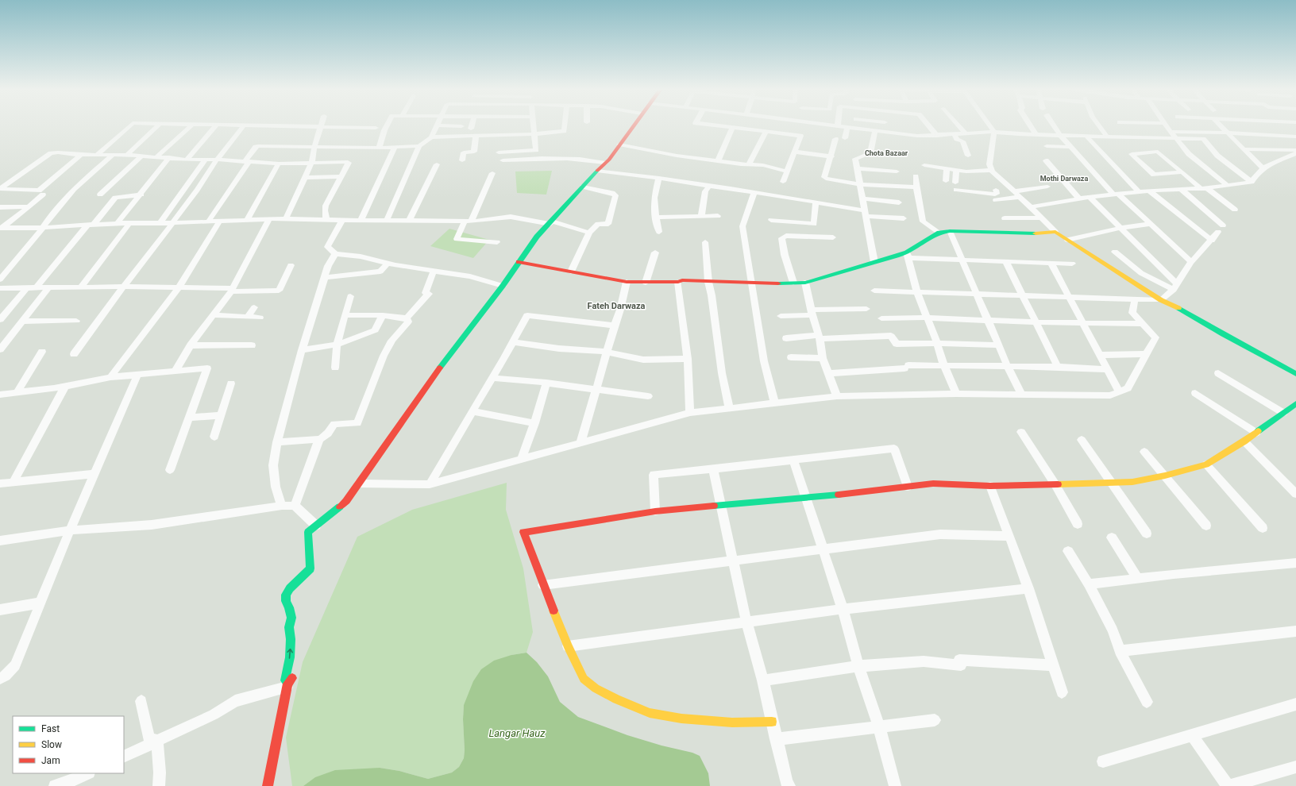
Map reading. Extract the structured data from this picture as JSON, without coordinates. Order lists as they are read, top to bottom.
{
  "districts": ["Chota Bazaar", "Mothi Darwaza", "Fateh Darwaza"],
  "water": ["Langar Hauz"],
  "legend": ["Fast", "Slow", "Jam"]
}
